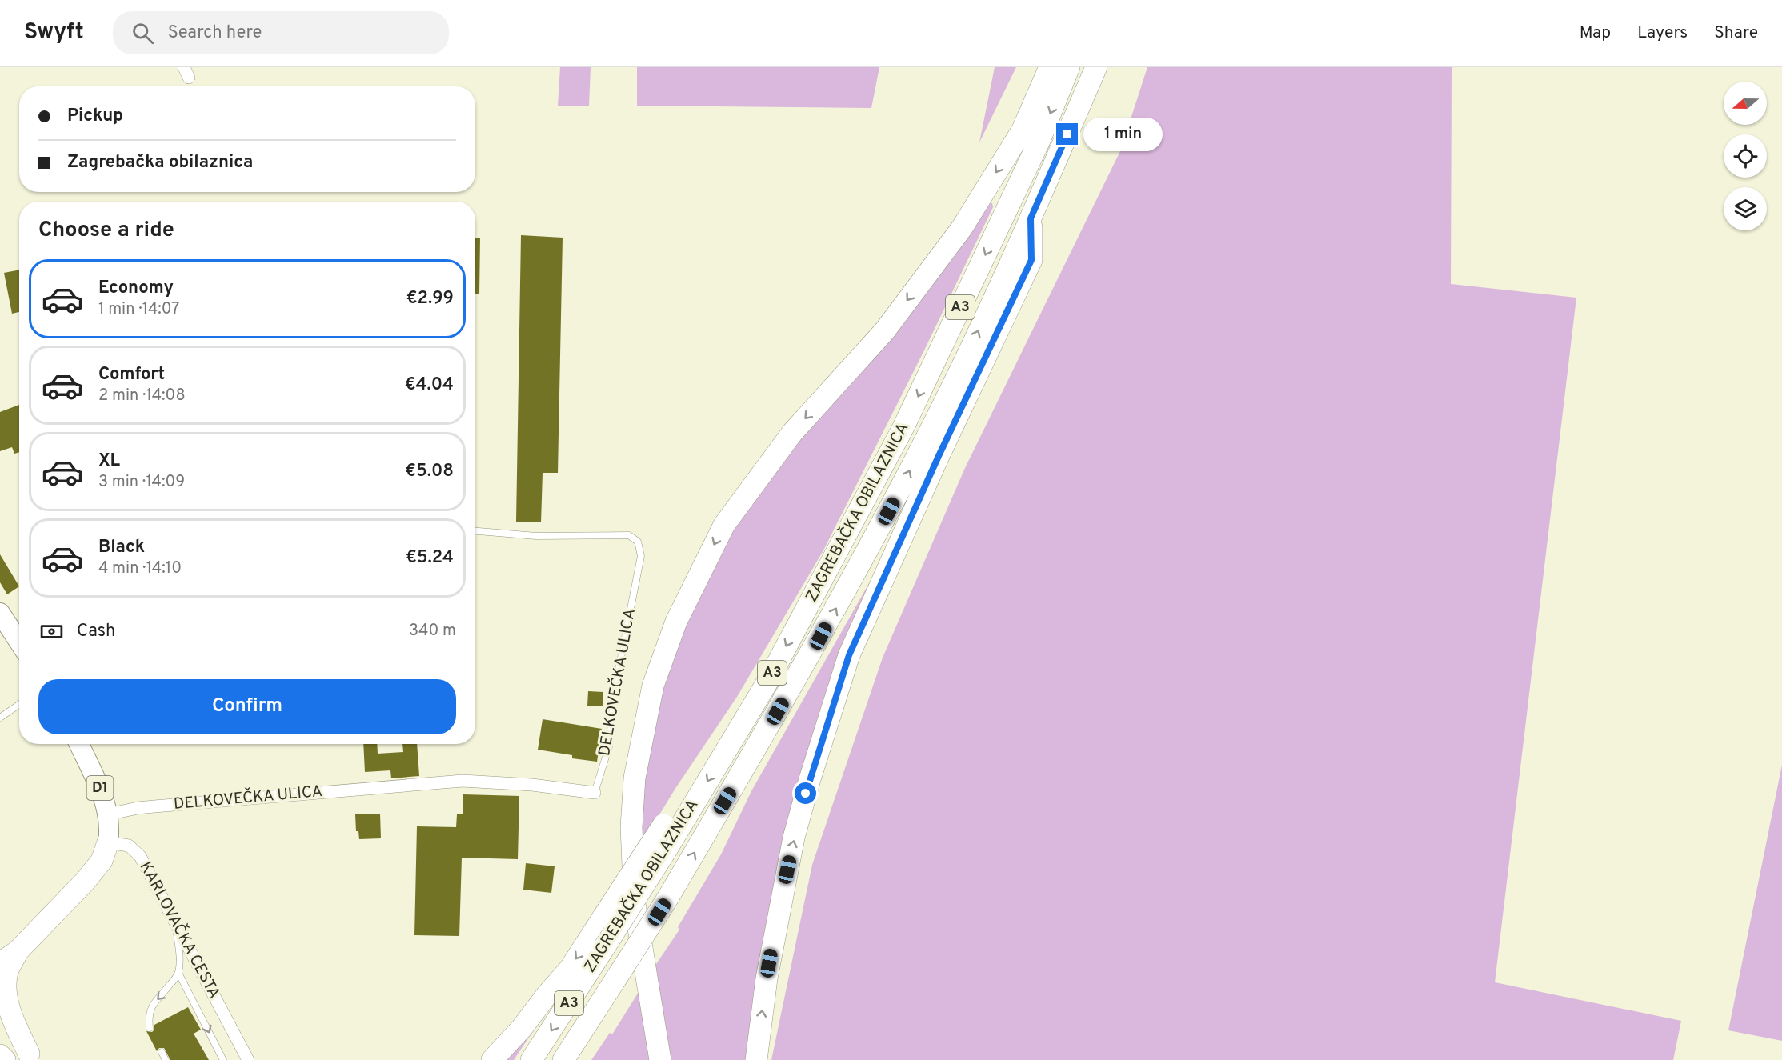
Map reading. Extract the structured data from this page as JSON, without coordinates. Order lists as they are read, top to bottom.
{
  "streets": {
    "highway": ["A3", "ZAGREBAČKA OBILAZNICA"],
    "main road": ["D1"],
    "street": ["DELKOVEČKA ULICA", "KARLOVAČKA CESTA"]
  },
  "crossings": [
    ["DELKOVEČKA ULICA", "D1"],
    ["D1", "KARLOVAČKA CESTA"]
  ],
  "north": "left",
  "page": {
    "header": "Swyft",
    "search": "Search here",
    "nav": ["Map", "Layers", "Share"],
    "banner": ["Pickup", "Zagrebačka obilaznica"],
    "bubble": "1 min",
    "heading": "Choose a ride",
    "list": [
      {
        "name": "Economy",
        "note": "1 min · 14:07",
        "value": "€2.99"
      },
      {
        "name": "Comfort",
        "note": "2 min · 14:08",
        "value": "€4.04"
      },
      {
        "name": "XL",
        "note": "3 min · 14:09",
        "value": "€5.08"
      },
      {
        "name": "Black",
        "note": "4 min · 14:10",
        "value": "€5.24"
      }
    ],
    "pay": ["Cash", "340 m"],
    "buttons": "Confirm"
  }
}
